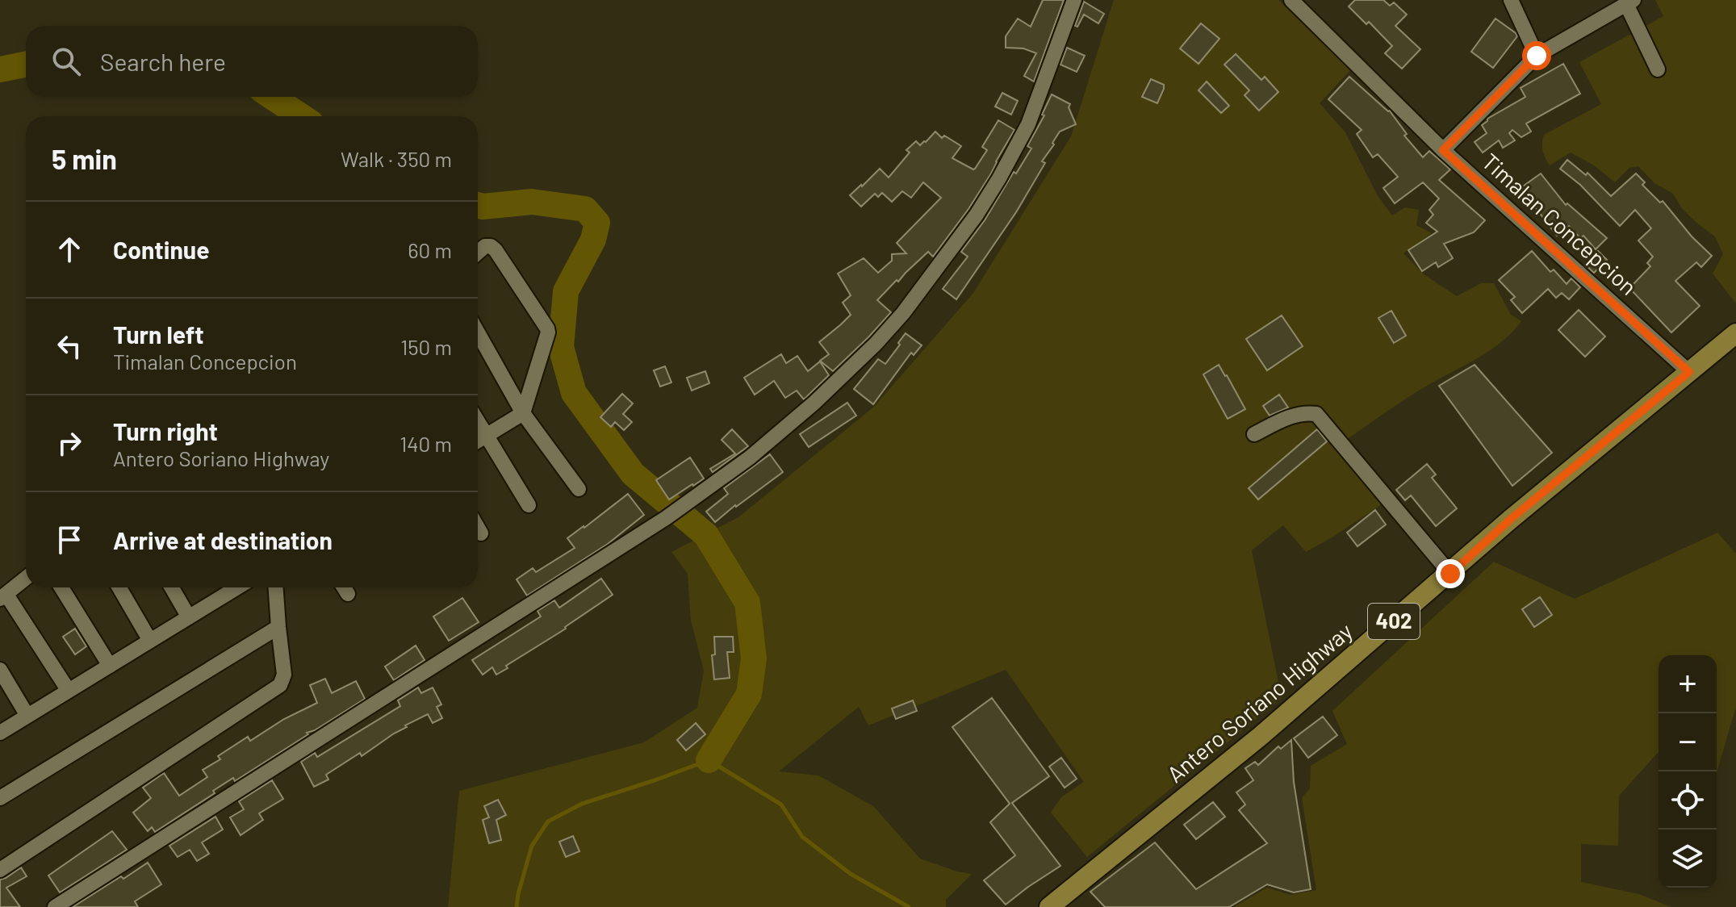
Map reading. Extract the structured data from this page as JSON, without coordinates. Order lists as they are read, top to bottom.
{
  "streets": {
    "main road": ["402", "Antero Soriano Highway"],
    "street": ["Timalan Concepcion"]
  },
  "crossings": [
    ["Timalan Concepcion", "Antero Soriano Highway"]
  ],
  "page": {
    "search": "Search here",
    "heading": ["5 min", "Walk · 350 m"],
    "list": [
      ["Continue", "60 m"],
      ["Turn left", "Timalan Concepcion", "150 m"],
      ["Turn right", "Antero Soriano Highway", "140 m"],
      "Arrive at destination"
    ],
    "map_buttons": ["+", "−"]
  }
}
